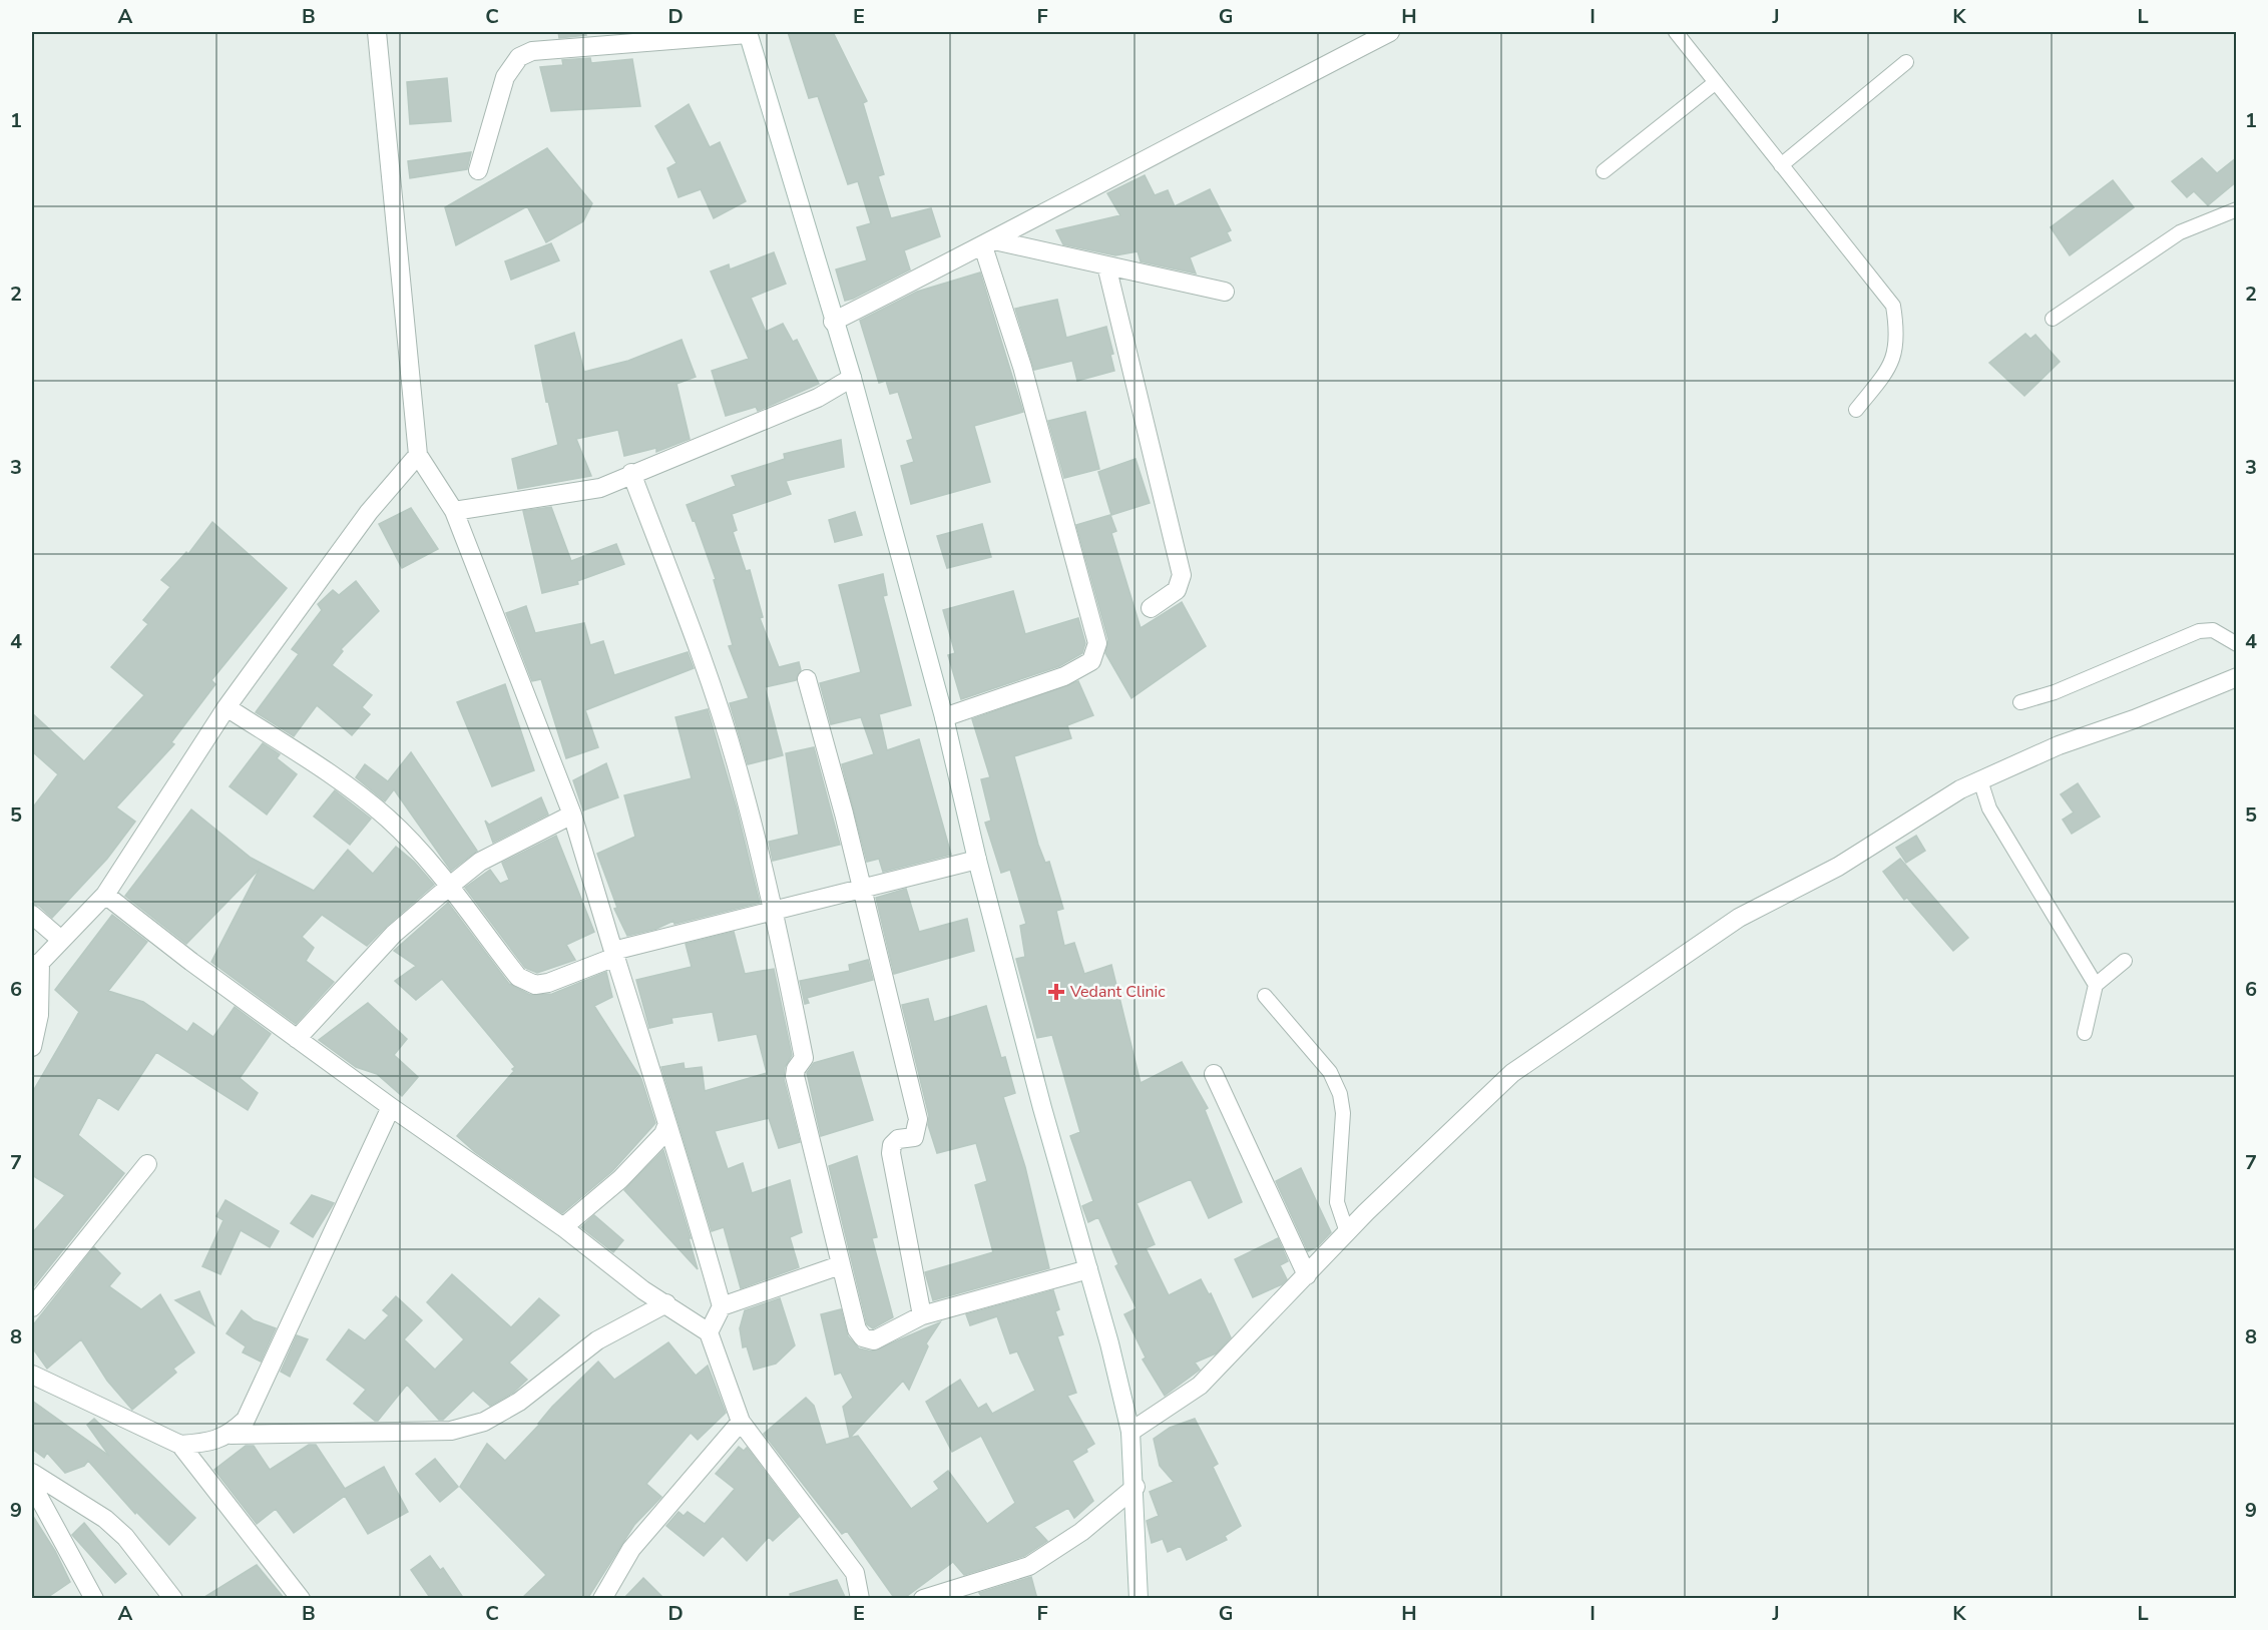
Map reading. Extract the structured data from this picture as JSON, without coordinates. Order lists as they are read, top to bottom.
{
  "places": {
    "health": ["Vedant Clinic"]
  },
  "grid": {
    "columns": [
      "A",
      "B",
      "C",
      "D",
      "E",
      "F",
      "G",
      "H",
      "I",
      "J",
      "K",
      "L"
    ],
    "rows": [
      "1",
      "2",
      "3",
      "4",
      "5",
      "6",
      "7",
      "8",
      "9"
    ]
  }
}
